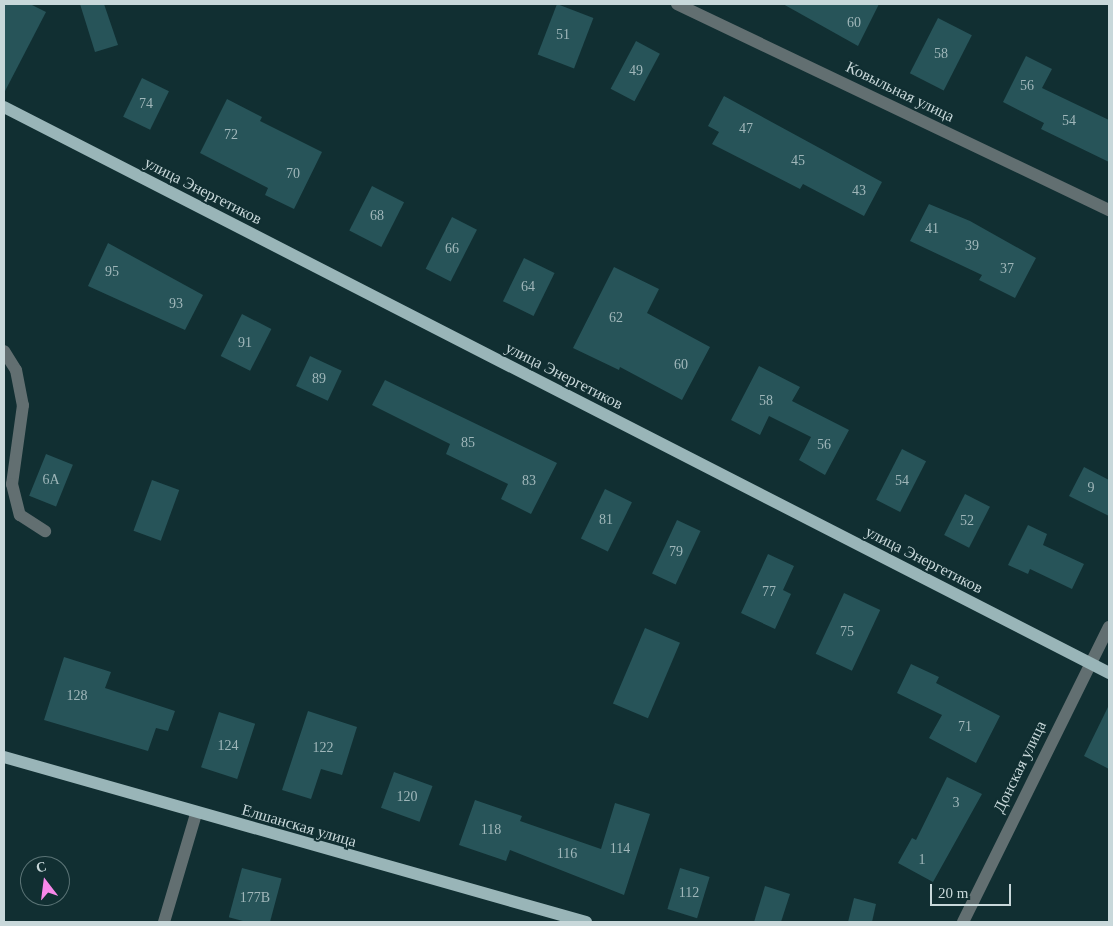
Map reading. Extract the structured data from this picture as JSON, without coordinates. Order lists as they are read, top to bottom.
{
  "streets": {
    "main road": ["улица Энергетиков", "Елшанская улица"],
    "street": ["Ковыльная улица", "Донская улица"]
  },
  "crossings": [
    ["улица Энергетиков", "Донская улица"]
  ],
  "house_numbers": [
    "60",
    "51",
    "58",
    "49",
    "56",
    "74",
    "54",
    "47",
    "72",
    "45",
    "70",
    "43",
    "68",
    "41",
    "39",
    "66",
    "37",
    "95",
    "64",
    "93",
    "62",
    "91",
    "60",
    "89",
    "58",
    "85",
    "56",
    "6А",
    "83",
    "54",
    "9",
    "81",
    "52",
    "79",
    "77",
    "75",
    "128",
    "71",
    "124",
    "122",
    "120",
    "3",
    "118",
    "114",
    "116",
    "1",
    "112",
    "177В"
  ],
  "scale_bar": "20 m",
  "north": "top"
}
